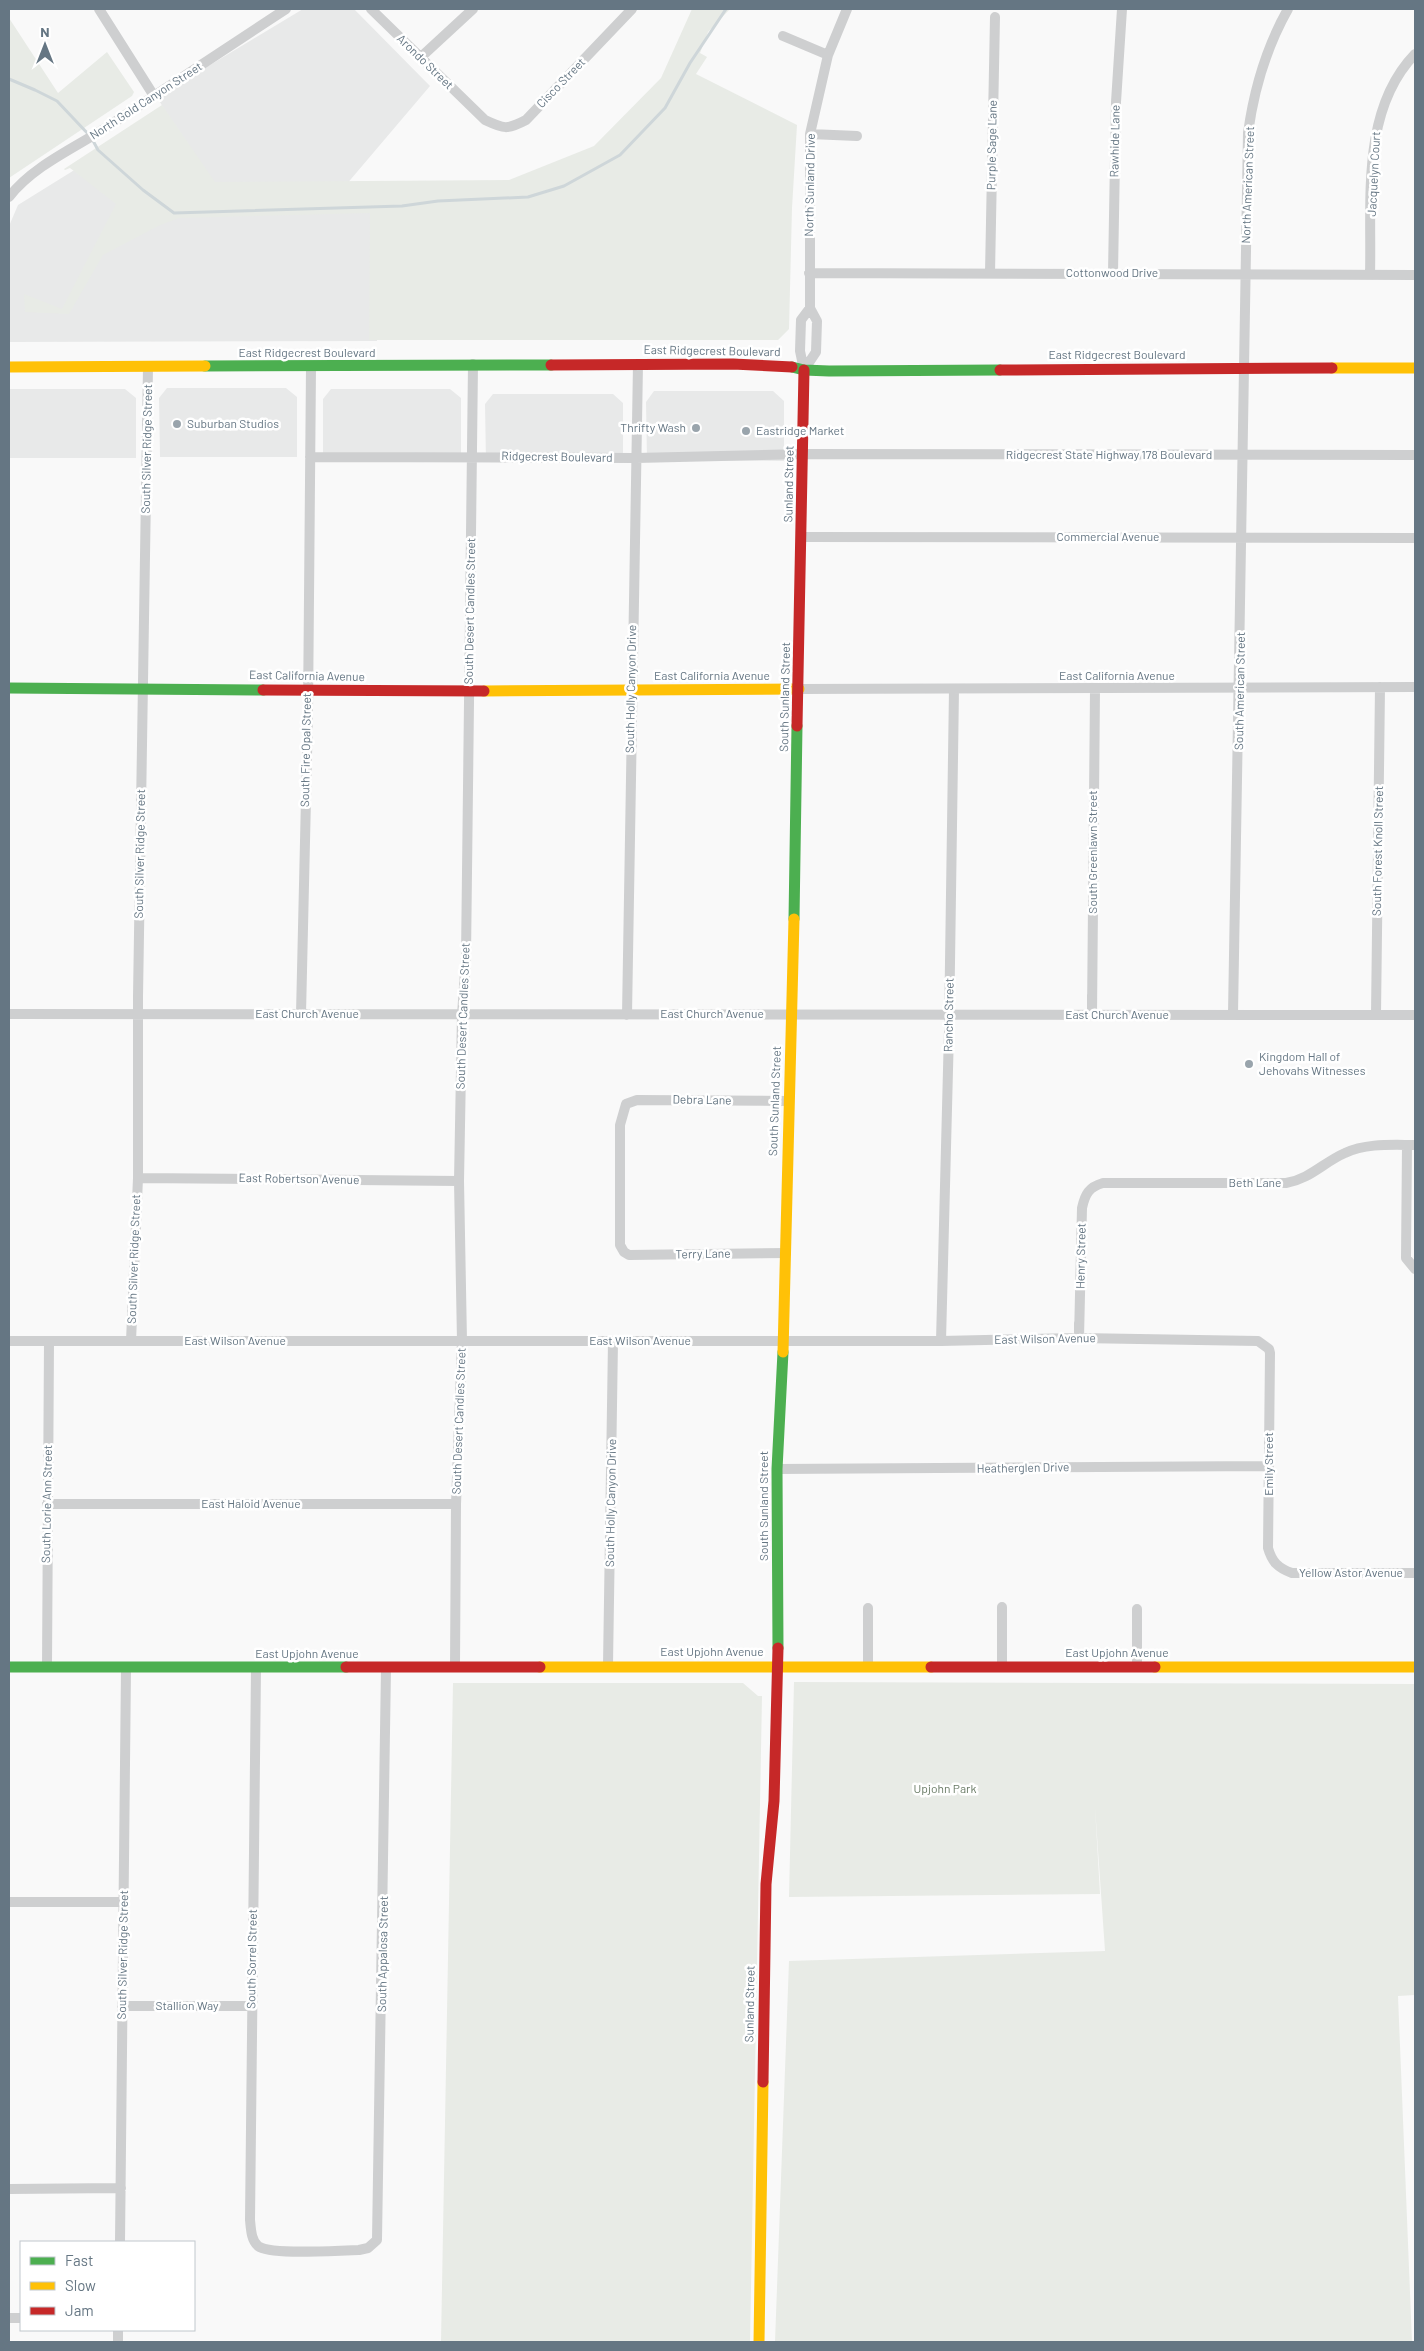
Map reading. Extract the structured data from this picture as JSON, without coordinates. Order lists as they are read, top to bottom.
{
  "streets": {
    "street": [
      "Arondo Street",
      "Cisco Street",
      "North Gold Canyon Street",
      "Rawhide Lane",
      "Purple Sage Lane",
      "Jacquelyn Court",
      "North Sunland Drive",
      "North American Street",
      "Cottonwood Drive",
      "East Ridgecrest Boulevard",
      "South Silver Ridge Street",
      "Ridgecrest State Highway 178 Boulevard",
      "Ridgecrest Boulevard",
      "Sunland Street",
      "Commercial Avenue",
      "South Desert Candles Street",
      "East California Avenue",
      "South Holly Canyon Drive",
      "South American Street",
      "South Sunland Street",
      "South Fire Opal Street",
      "South Forest Knoll Street",
      "South Greenlawn Street",
      "East Church Avenue",
      "Rancho Street",
      "Debra Lane",
      "East Robertson Avenue",
      "Beth Lane",
      "Terry Lane",
      "Henry Street",
      "East Wilson Avenue",
      "Emily Street",
      "Heatherglen Drive",
      "South Lorie Ann Street",
      "East Haloid Avenue",
      "Yellow Astor Avenue",
      "East Upjohn Avenue",
      "South Appalosa Street",
      "South Sorrel Street",
      "Stallion Way"
    ]
  },
  "crossings": [
    ["Arondo Street", "Cisco Street"],
    ["Rawhide Lane", "Cottonwood Drive"],
    ["Purple Sage Lane", "Cottonwood Drive"],
    ["Jacquelyn Court", "Cottonwood Drive"],
    ["North Sunland Drive", "Cottonwood Drive"],
    ["North Sunland Drive", "East Ridgecrest Boulevard"],
    ["North Sunland Drive", "Sunland Street"],
    ["North American Street", "Cottonwood Drive"],
    ["North American Street", "East Ridgecrest Boulevard"],
    ["North American Street", "South American Street"],
    ["East Ridgecrest Boulevard", "South Silver Ridge Street"],
    ["East Ridgecrest Boulevard", "Sunland Street"],
    ["East Ridgecrest Boulevard", "South Desert Candles Street"],
    ["East Ridgecrest Boulevard", "South Holly Canyon Drive"],
    ["East Ridgecrest Boulevard", "South American Street"],
    ["East Ridgecrest Boulevard", "South Fire Opal Street"],
    ["South Silver Ridge Street", "East California Avenue"],
    ["South Silver Ridge Street", "East Church Avenue"],
    ["South Silver Ridge Street", "East Robertson Avenue"],
    ["South Silver Ridge Street", "East Wilson Avenue"],
    ["South Silver Ridge Street", "East Upjohn Avenue"],
    ["South Silver Ridge Street", "Stallion Way"],
    ["Ridgecrest State Highway 178 Boulevard", "Ridgecrest Boulevard"],
    ["Ridgecrest State Highway 178 Boulevard", "Sunland Street"],
    ["Ridgecrest State Highway 178 Boulevard", "South American Street"],
    ["Ridgecrest Boulevard", "Sunland Street"],
    ["Ridgecrest Boulevard", "South Desert Candles Street"],
    ["Ridgecrest Boulevard", "South Holly Canyon Drive"],
    ["Ridgecrest Boulevard", "South Fire Opal Street"],
    ["Sunland Street", "Commercial Avenue"],
    ["Sunland Street", "South Sunland Street"],
    ["Sunland Street", "East Upjohn Avenue"],
    ["Commercial Avenue", "South American Street"],
    ["Commercial Avenue", "South Sunland Street"],
    ["South Desert Candles Street", "East California Avenue"],
    ["South Desert Candles Street", "East Church Avenue"],
    ["South Desert Candles Street", "East Robertson Avenue"],
    ["South Desert Candles Street", "East Wilson Avenue"],
    ["South Desert Candles Street", "East Haloid Avenue"],
    ["South Desert Candles Street", "East Upjohn Avenue"],
    ["East California Avenue", "South Holly Canyon Drive"],
    ["East California Avenue", "South American Street"],
    ["East California Avenue", "South Sunland Street"],
    ["East California Avenue", "South Fire Opal Street"],
    ["East California Avenue", "South Forest Knoll Street"],
    ["East California Avenue", "South Greenlawn Street"],
    ["East California Avenue", "Rancho Street"],
    ["South Holly Canyon Drive", "East Church Avenue"],
    ["South Holly Canyon Drive", "East Wilson Avenue"],
    ["South Holly Canyon Drive", "East Upjohn Avenue"],
    ["South American Street", "East Church Avenue"],
    ["South Sunland Street", "East Church Avenue"],
    ["South Sunland Street", "Debra Lane"],
    ["South Sunland Street", "Terry Lane"],
    ["South Sunland Street", "East Wilson Avenue"],
    ["South Sunland Street", "Heatherglen Drive"],
    ["South Sunland Street", "East Upjohn Avenue"],
    ["South Fire Opal Street", "East Church Avenue"],
    ["South Forest Knoll Street", "East Church Avenue"],
    ["South Greenlawn Street", "East Church Avenue"],
    ["East Church Avenue", "Rancho Street"],
    ["Rancho Street", "East Wilson Avenue"],
    ["Debra Lane", "Terry Lane"],
    ["Beth Lane", "Henry Street"],
    ["Henry Street", "East Wilson Avenue"],
    ["East Wilson Avenue", "Emily Street"],
    ["East Wilson Avenue", "South Lorie Ann Street"],
    ["Emily Street", "Heatherglen Drive"],
    ["Emily Street", "Yellow Astor Avenue"],
    ["South Lorie Ann Street", "East Haloid Avenue"],
    ["South Lorie Ann Street", "East Upjohn Avenue"],
    ["East Upjohn Avenue", "South Appalosa Street"],
    ["East Upjohn Avenue", "South Sorrel Street"],
    ["South Appalosa Street", "South Sorrel Street"],
    ["South Sorrel Street", "Stallion Way"]
  ],
  "parks": ["Upjohn Park"],
  "places": [
    "Suburban Studios",
    "Thrifty Wash",
    "Eastridge Market",
    "Kingdom Hall of Jehovahs Witnesses"
  ],
  "legend": ["Fast", "Slow", "Jam"],
  "north": "top"
}
